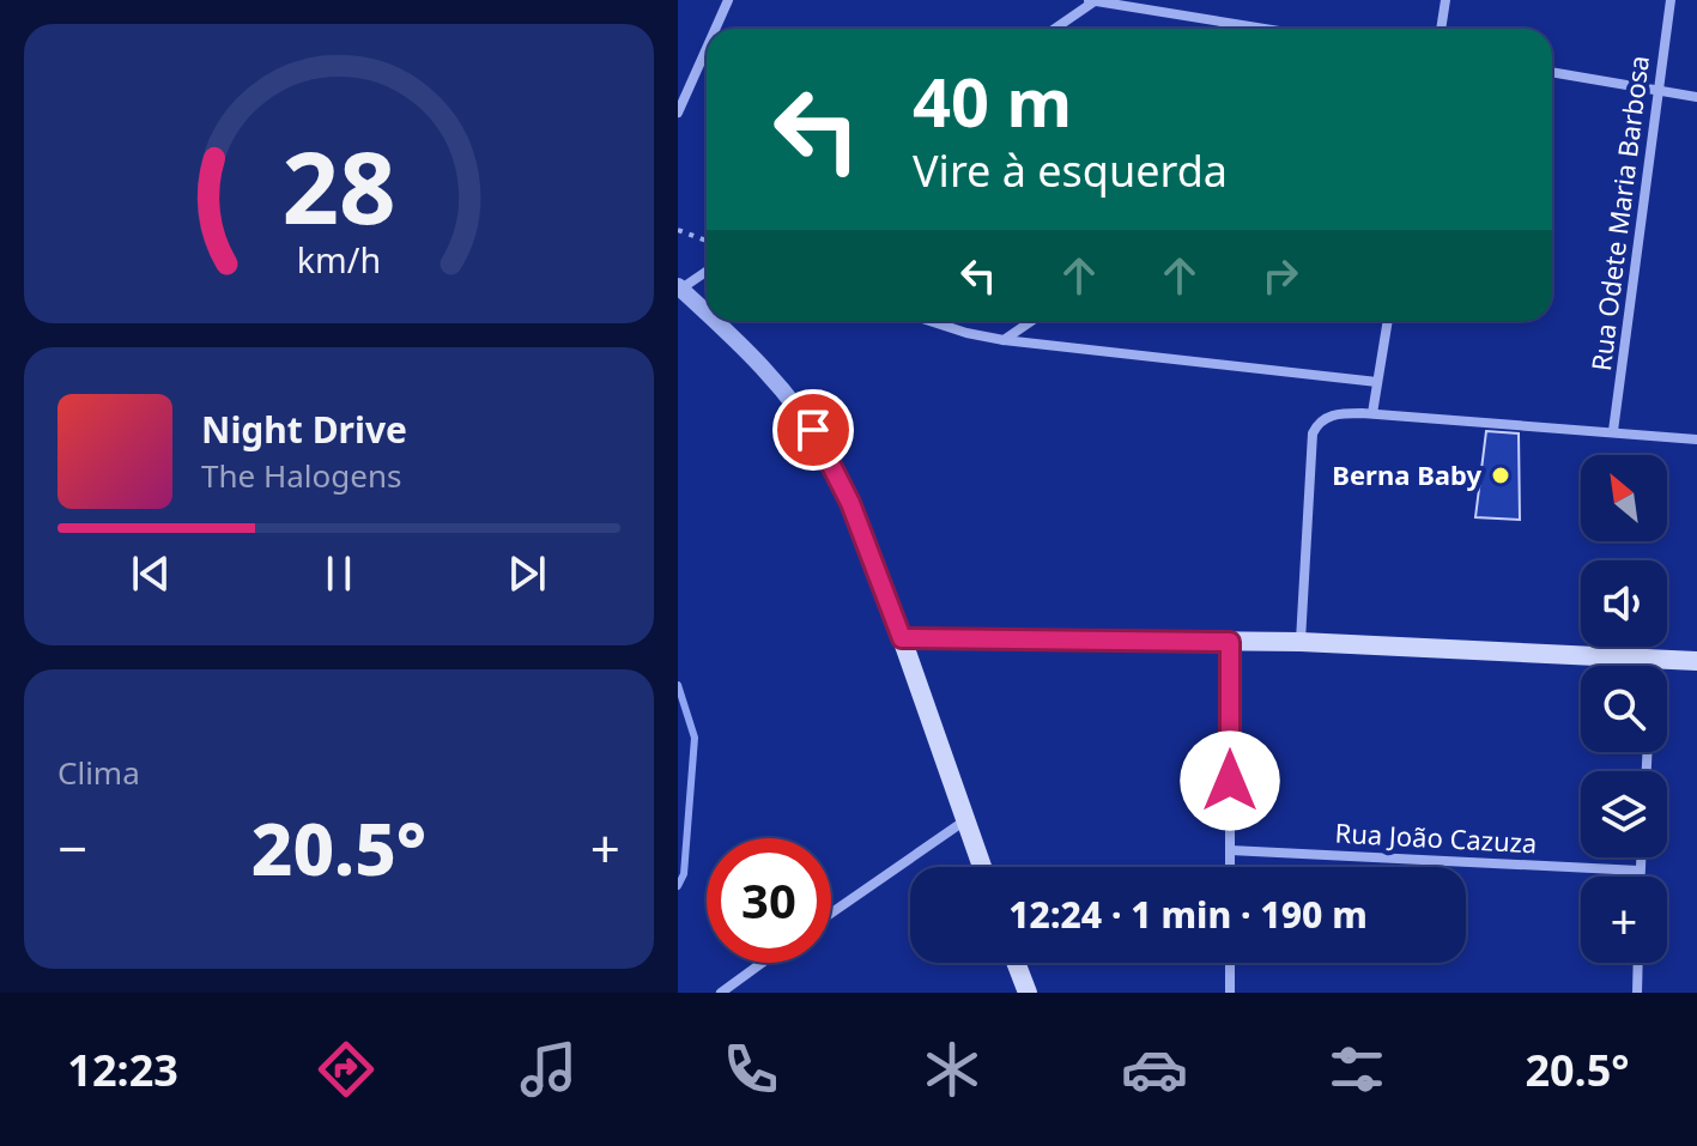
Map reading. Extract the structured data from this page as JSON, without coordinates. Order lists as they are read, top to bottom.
{
  "streets": {
    "street": ["Rua Odete Maria Barbosa", "Rua João Cazuza"]
  },
  "places": ["Berna Baby"],
  "north": "top left",
  "page": {
    "turn": ["40 m", "Vire à esquerda"],
    "song": ["Night Drive", "The Halogens"],
    "map_buttons": "+",
    "tile": "Clima",
    "heat": ["−", "20.5°", "+"],
    "limit": "30",
    "trip": "12:24 · 1 min · 190 m",
    "tabs": ["12:23", "20.5°"],
    "gauge": ["28", "km/h"]
  }
}
